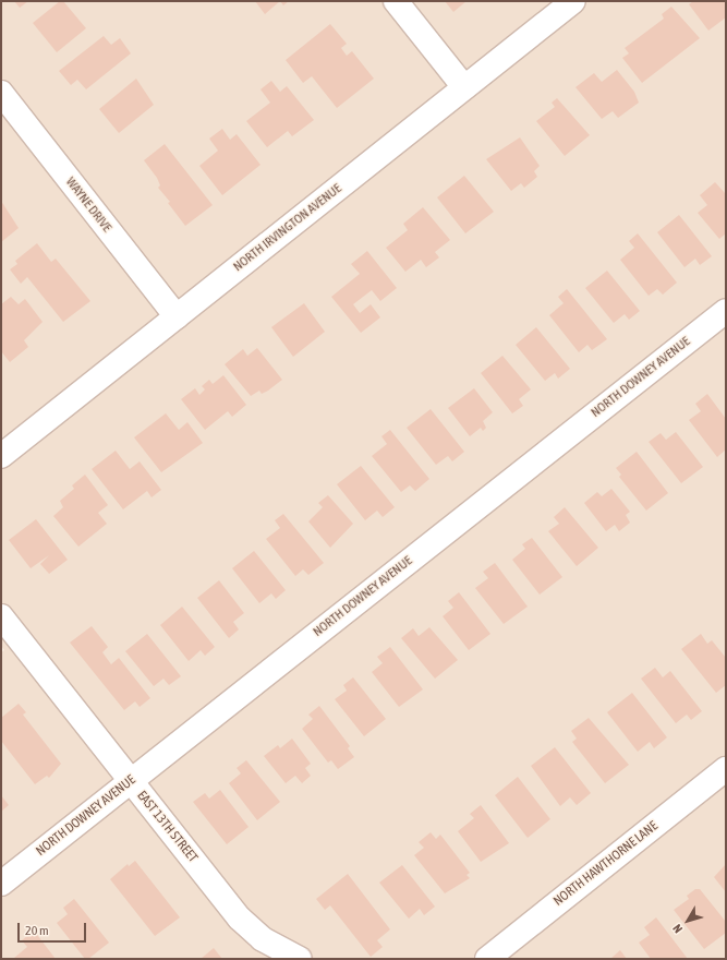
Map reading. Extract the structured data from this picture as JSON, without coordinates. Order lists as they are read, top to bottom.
{
  "streets": {
    "street": [
      "WAYNE DRIVE",
      "NORTH IRVINGTON AVENUE",
      "NORTH DOWNEY AVENUE",
      "EAST 13TH STREET",
      "NORTH HAWTHORNE LANE"
    ]
  },
  "crossings": [
    ["WAYNE DRIVE", "NORTH IRVINGTON AVENUE"],
    ["NORTH DOWNEY AVENUE", "EAST 13TH STREET"]
  ],
  "scale_bar": "20 m",
  "north": "bottom left"
}
